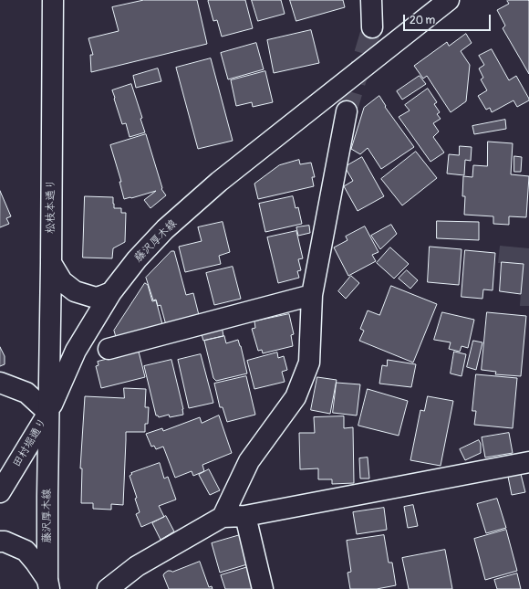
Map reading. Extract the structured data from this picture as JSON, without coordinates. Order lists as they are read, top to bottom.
{
  "streets": {
    "main road": ["松枝本通り", "藤沢厚木線", "田村堀通り"]
  },
  "crossings": [
    ["松枝本通り", "藤沢厚木線"],
    ["松枝本通り", "田村堀通り"],
    ["藤沢厚木線", "田村堀通り"]
  ],
  "scale_bar": "20 m"
}
